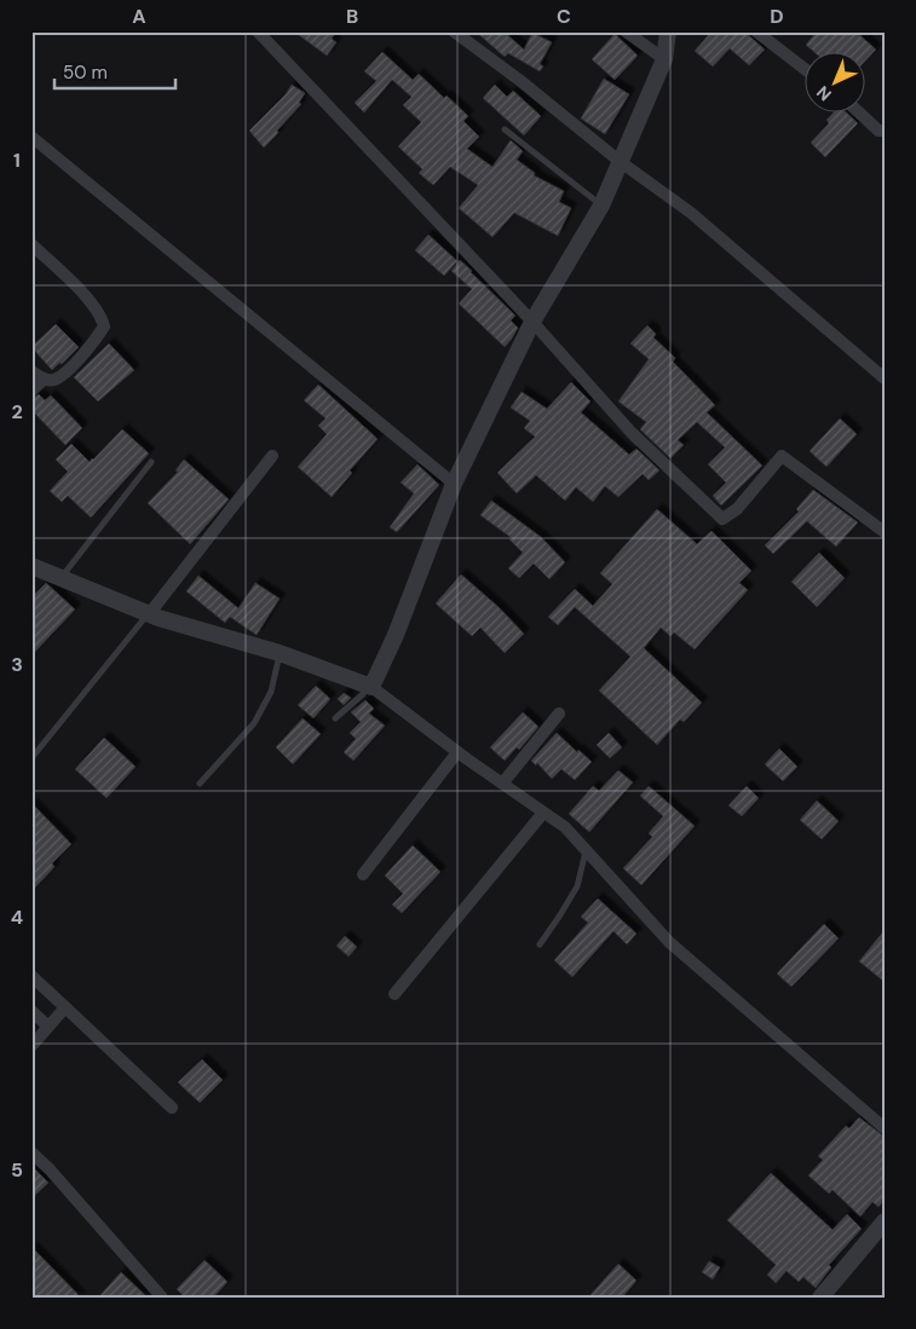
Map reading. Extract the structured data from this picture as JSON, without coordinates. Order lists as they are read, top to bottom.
{
  "scale_bar": "50 m",
  "north": "bottom left",
  "grid": {
    "columns": [
      "A",
      "B",
      "C",
      "D"
    ],
    "rows": [
      "1",
      "2",
      "3",
      "4",
      "5"
    ]
  }
}
